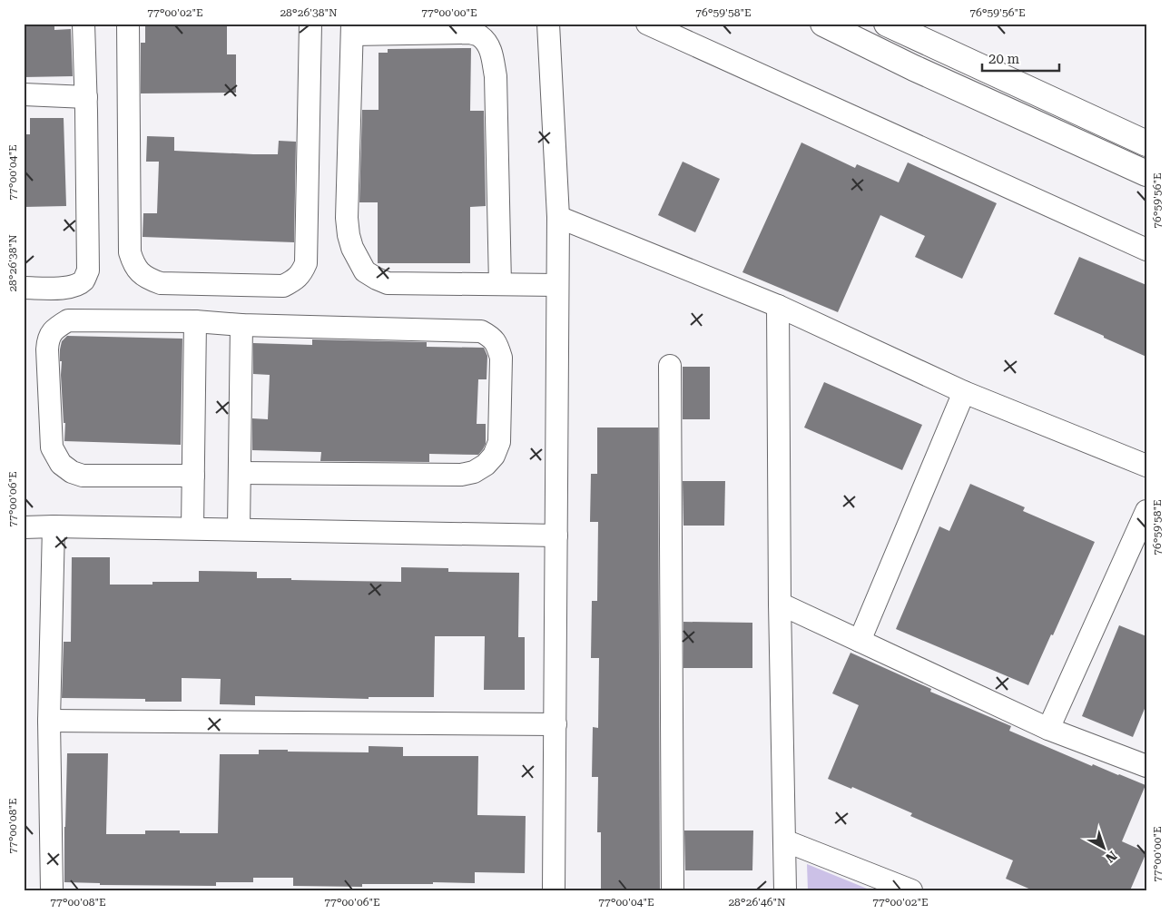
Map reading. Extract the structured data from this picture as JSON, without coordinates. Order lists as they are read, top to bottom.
{
  "scale_bar": "20 m",
  "north": "bottom right",
  "coordinates": [
    "77°00'02\"E",
    "28°26'38\"N",
    "77°00'00\"E",
    "76°59'58\"E",
    "76°59'56\"E",
    "77°00'04\"E",
    "77°00'06\"E",
    "77°00'08\"E",
    "28°26'46\"N"
  ]
}
